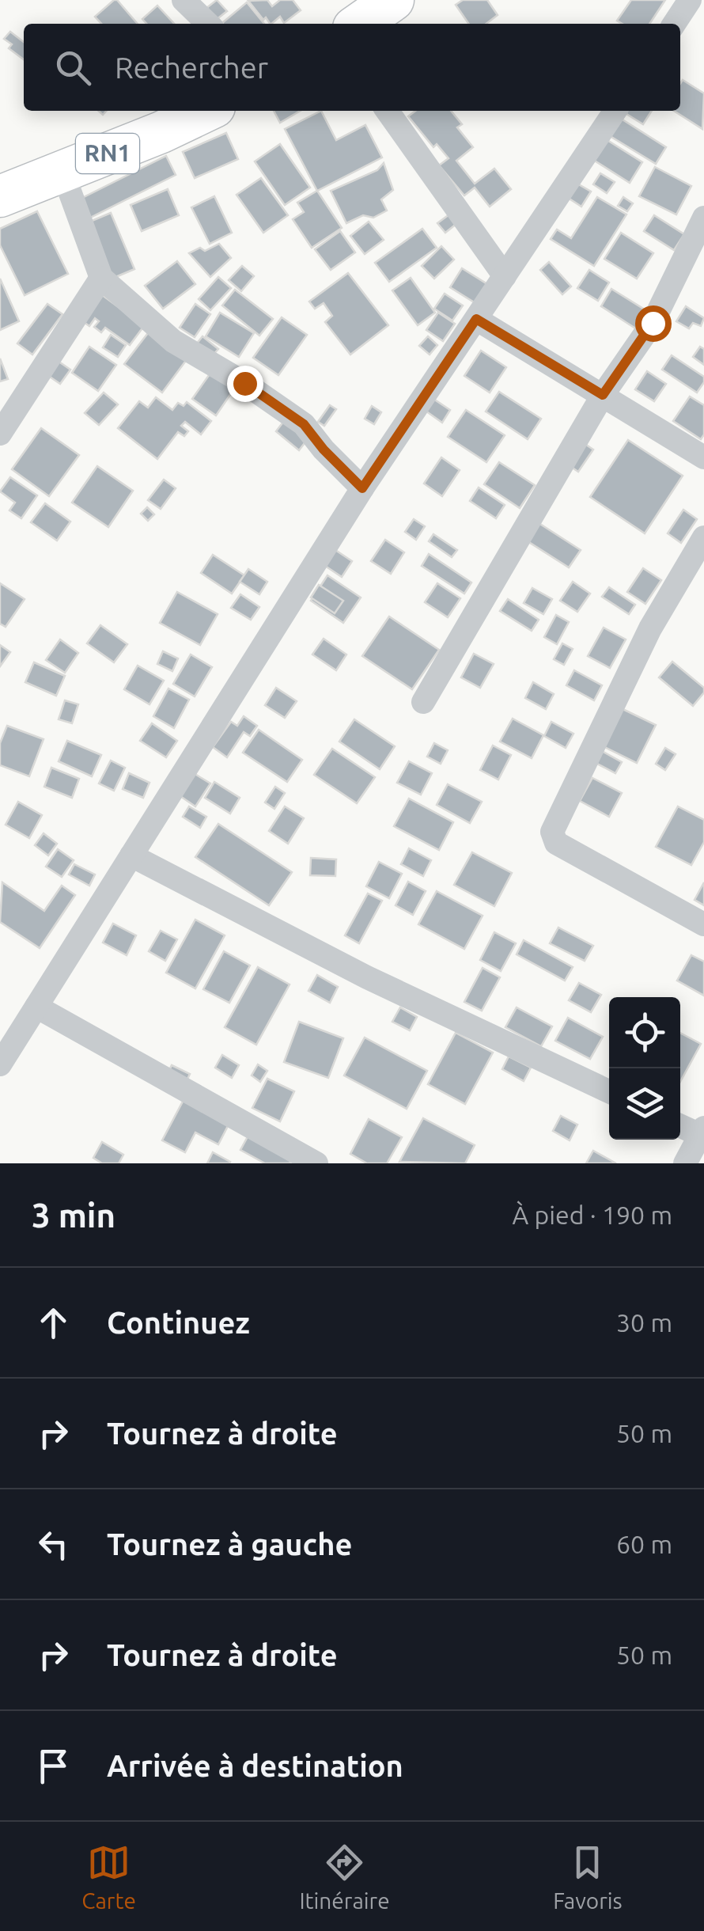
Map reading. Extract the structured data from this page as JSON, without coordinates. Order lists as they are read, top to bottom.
{
  "streets": {
    "highway": ["RN1"]
  },
  "page": {
    "search": "Rechercher",
    "heading": ["3 min", "À pied · 190 m"],
    "list": [
      ["Continuez", "30 m"],
      ["Tournez à droite", "50 m"],
      ["Tournez à gauche", "60 m"],
      ["Tournez à droite", "50 m"],
      "Arrivée à destination"
    ],
    "nav": ["Carte", "Itinéraire", "Favoris"]
  }
}
